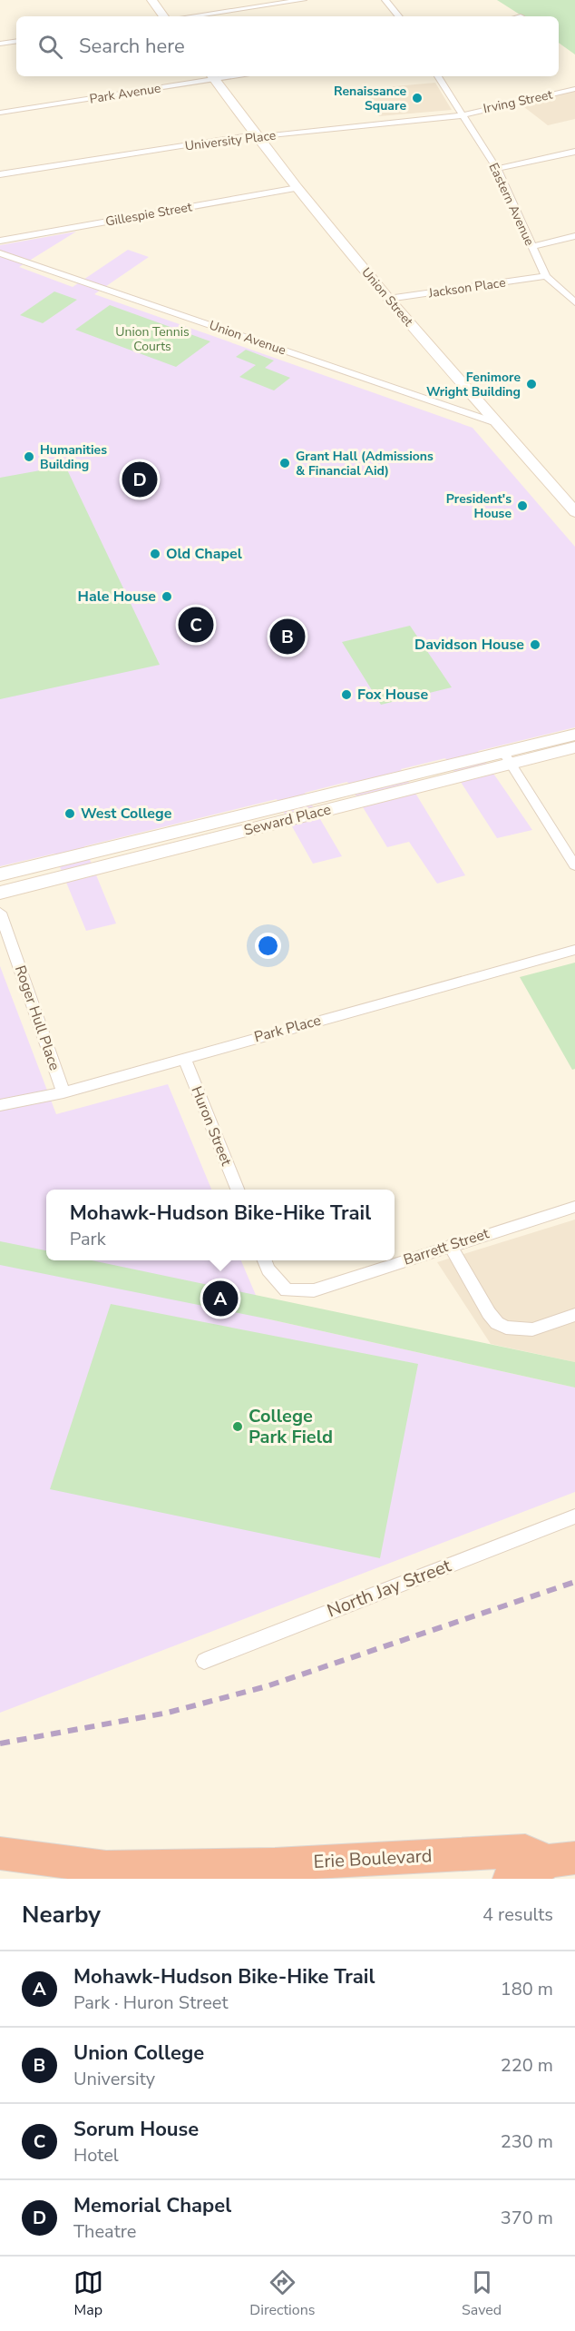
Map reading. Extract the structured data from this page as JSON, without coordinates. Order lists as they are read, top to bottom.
{
  "streets": {
    "highway": ["Erie Boulevard"],
    "main road": ["Union Street", "Seward Place"],
    "street": [
      "Park Avenue",
      "Irving Street",
      "University Place",
      "Eastern Avenue",
      "Gillespie Street",
      "Jackson Place",
      "Union Avenue",
      "Roger Hull Place",
      "Park Place",
      "Huron Street",
      "Barrett Street",
      "North Jay Street"
    ]
  },
  "crossings": [
    ["Park Avenue", "Union Street"],
    ["Irving Street", "University Place"],
    ["Irving Street", "Eastern Avenue"],
    ["University Place", "Eastern Avenue"],
    ["University Place", "Union Street"],
    ["Eastern Avenue", "Jackson Place"],
    ["Gillespie Street", "Union Street"],
    ["Jackson Place", "Union Street"],
    ["Union Street", "Union Avenue"],
    ["Roger Hull Place", "Park Place"],
    ["Park Place", "Huron Street"]
  ],
  "parks": ["Union Tennis Courts"],
  "places": [
    "Renaissance Square",
    "Fenimore Wright Building",
    "Humanities Building",
    "Grant Hall (Admissions & Financial Aid)",
    "President's House",
    "Old Chapel",
    "Hale House",
    "Davidson House",
    "Fox House",
    "West College",
    "College Park Field"
  ],
  "page": {
    "search": "Search here",
    "pins": [
      "D",
      "C",
      "B",
      "A"
    ],
    "popup": ["Mohawk-Hudson Bike-Hike Trail", "Park"],
    "heading": ["Nearby", "4 results"],
    "list": [
      {
        "mark": "A",
        "name": "Mohawk-Hudson Bike-Hike Trail",
        "note": "Park · Huron Street",
        "value": "180 m"
      },
      {
        "mark": "B",
        "name": "Union College",
        "note": "University",
        "value": "220 m"
      },
      {
        "mark": "C",
        "name": "Sorum House",
        "note": "Hotel",
        "value": "230 m"
      },
      {
        "mark": "D",
        "name": "Memorial Chapel",
        "note": "Theatre",
        "value": "370 m"
      }
    ],
    "nav": ["Map", "Directions", "Saved"]
  }
}
